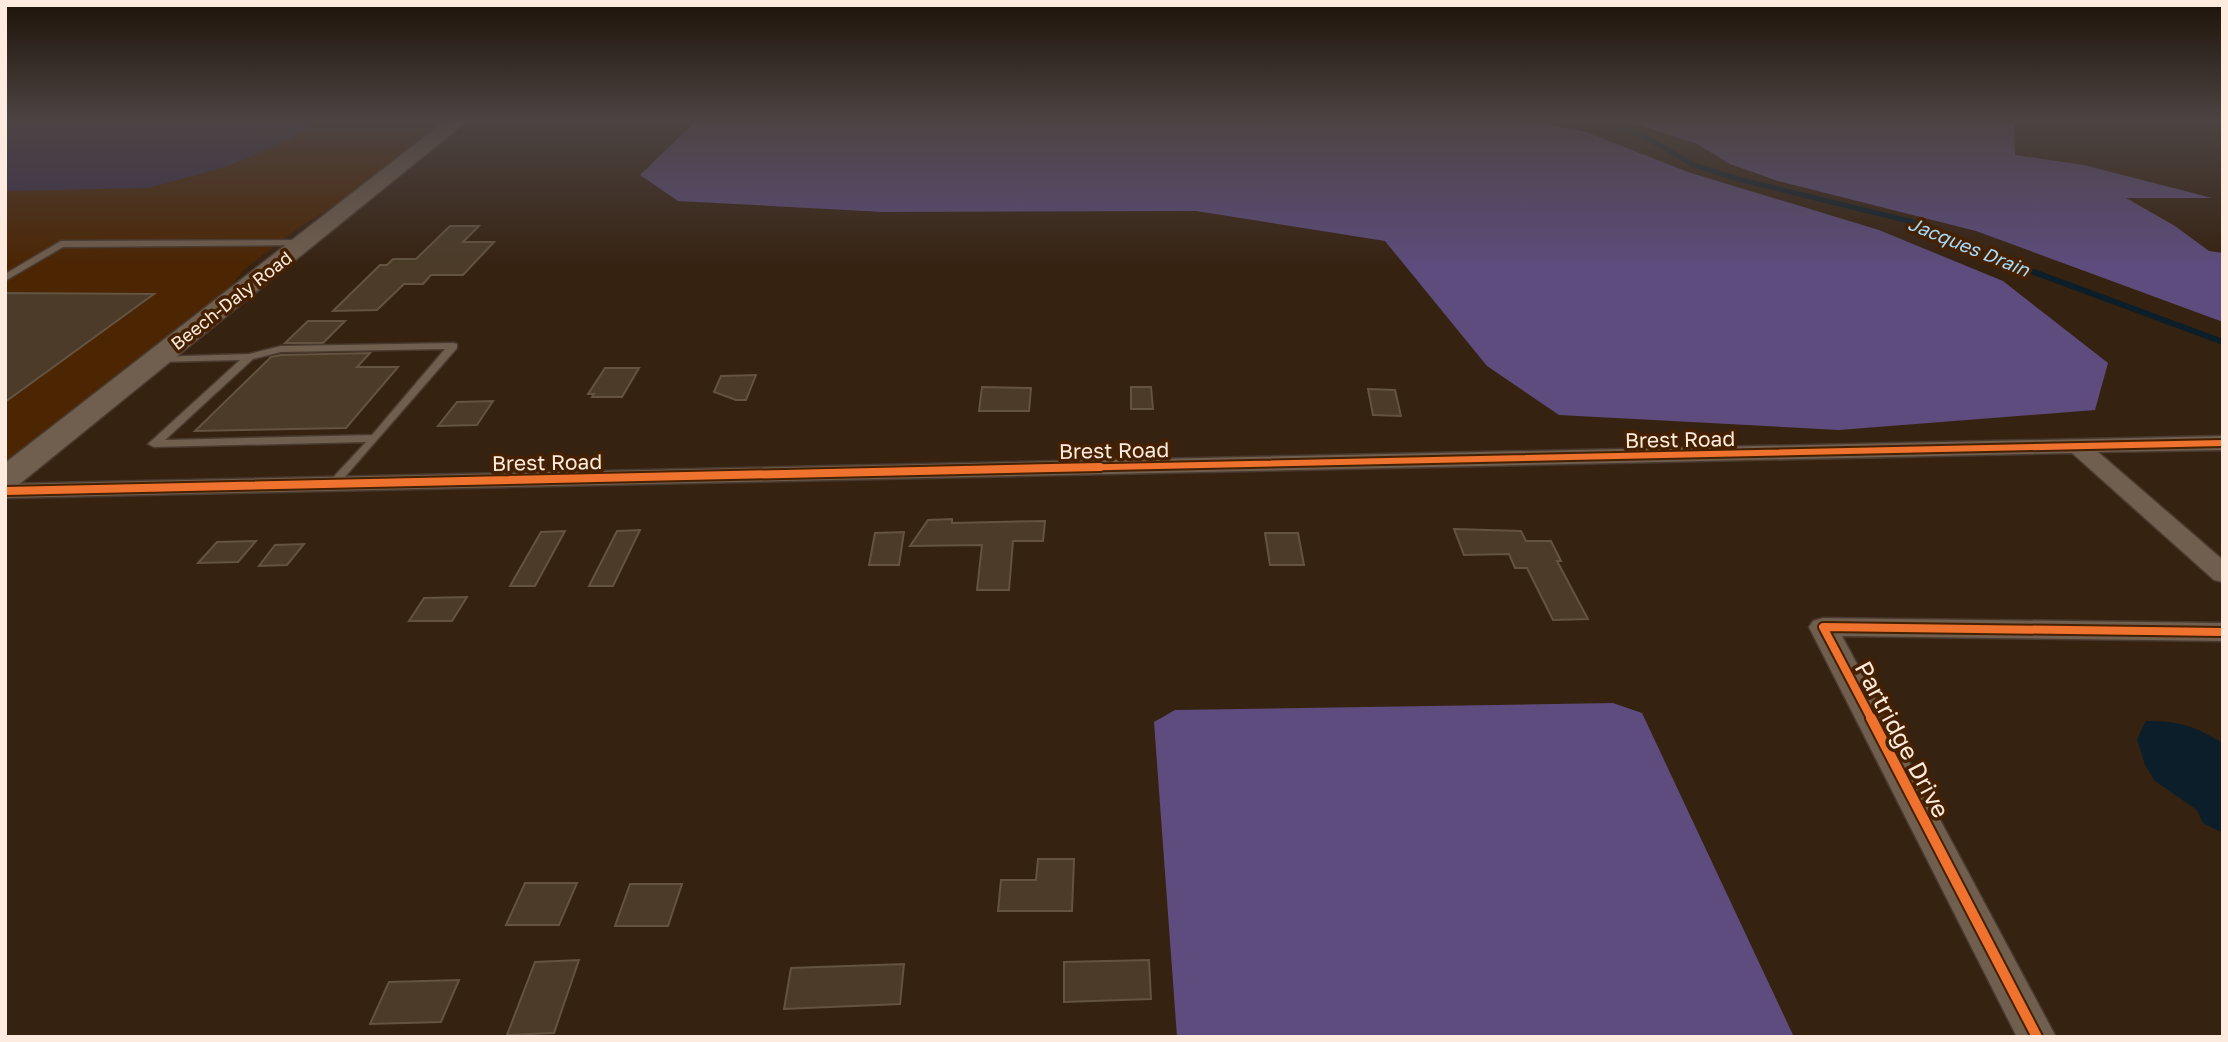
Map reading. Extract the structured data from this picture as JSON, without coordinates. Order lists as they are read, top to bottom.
{
  "streets": {
    "street": ["Beech-Daly Road", "Brest Road", "Partridge Drive"]
  },
  "water": ["Jacques Drain"]
}
